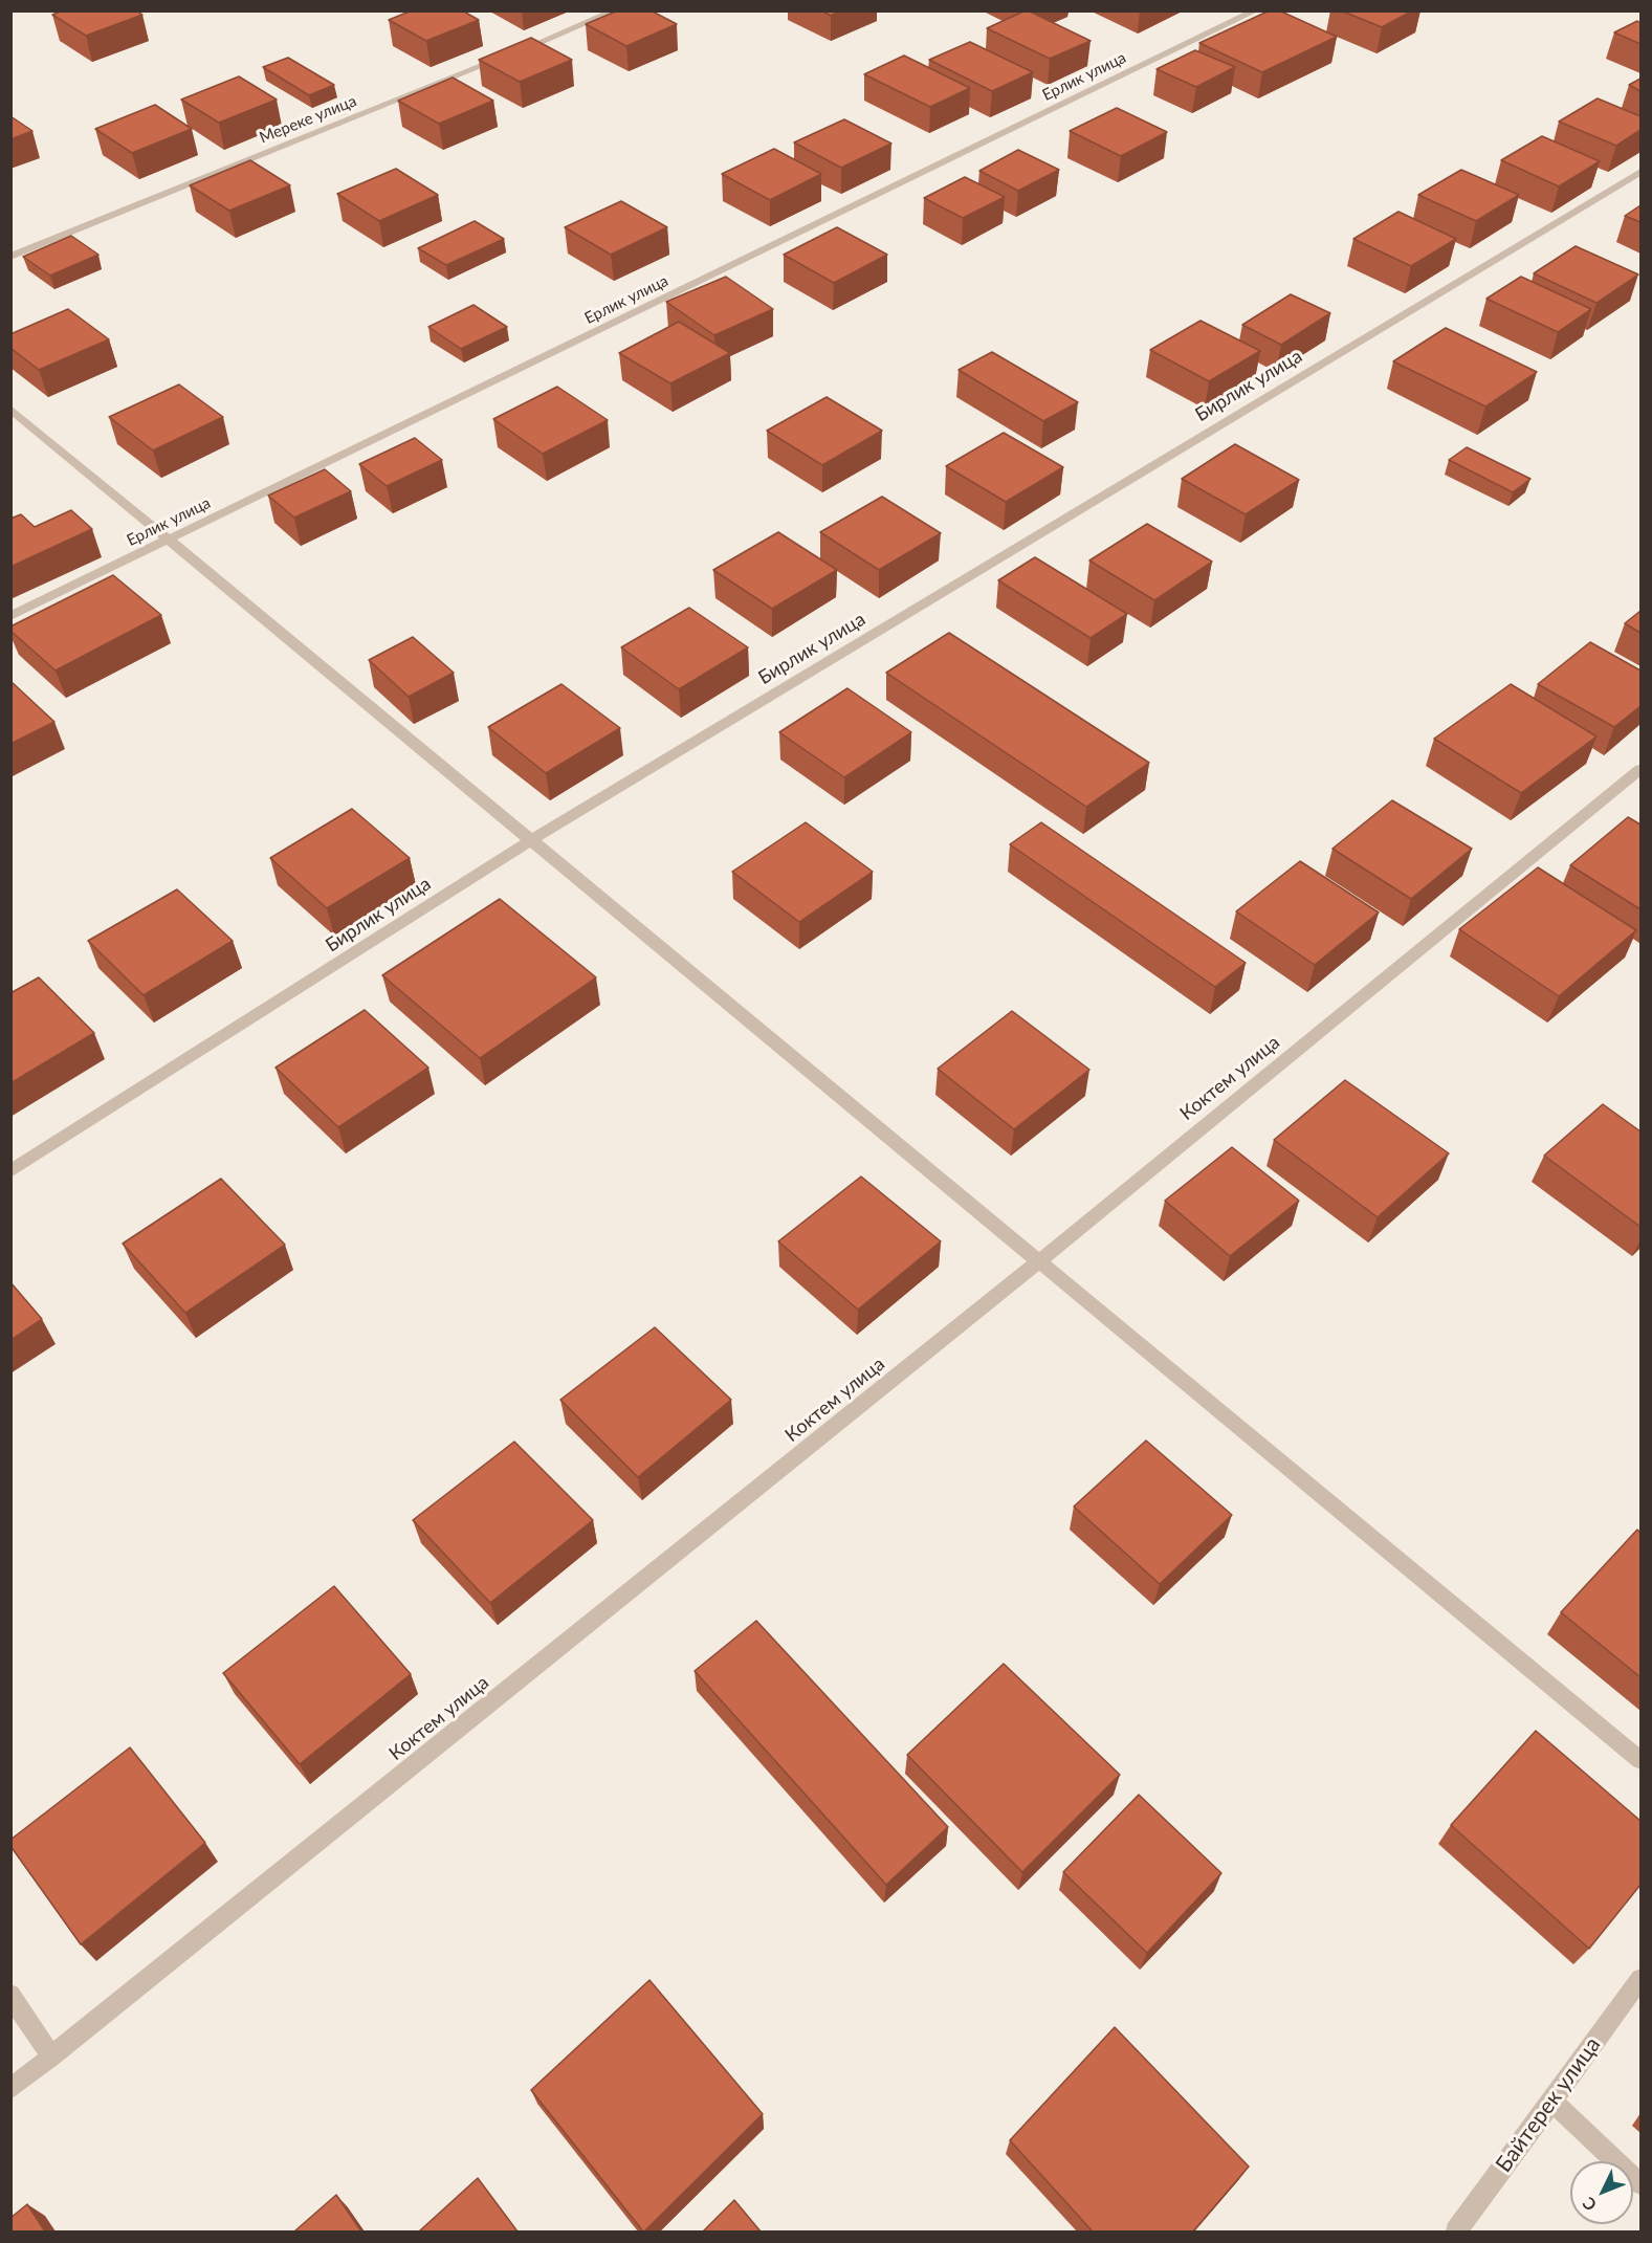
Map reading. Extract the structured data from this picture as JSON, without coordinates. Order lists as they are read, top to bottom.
{
  "streets": {
    "street": [
      "Ерлик улица",
      "Мереке улица",
      "Бирлик улица",
      "Коктем улица",
      "Байтерек улица"
    ]
  },
  "north": "bottom left"
}
